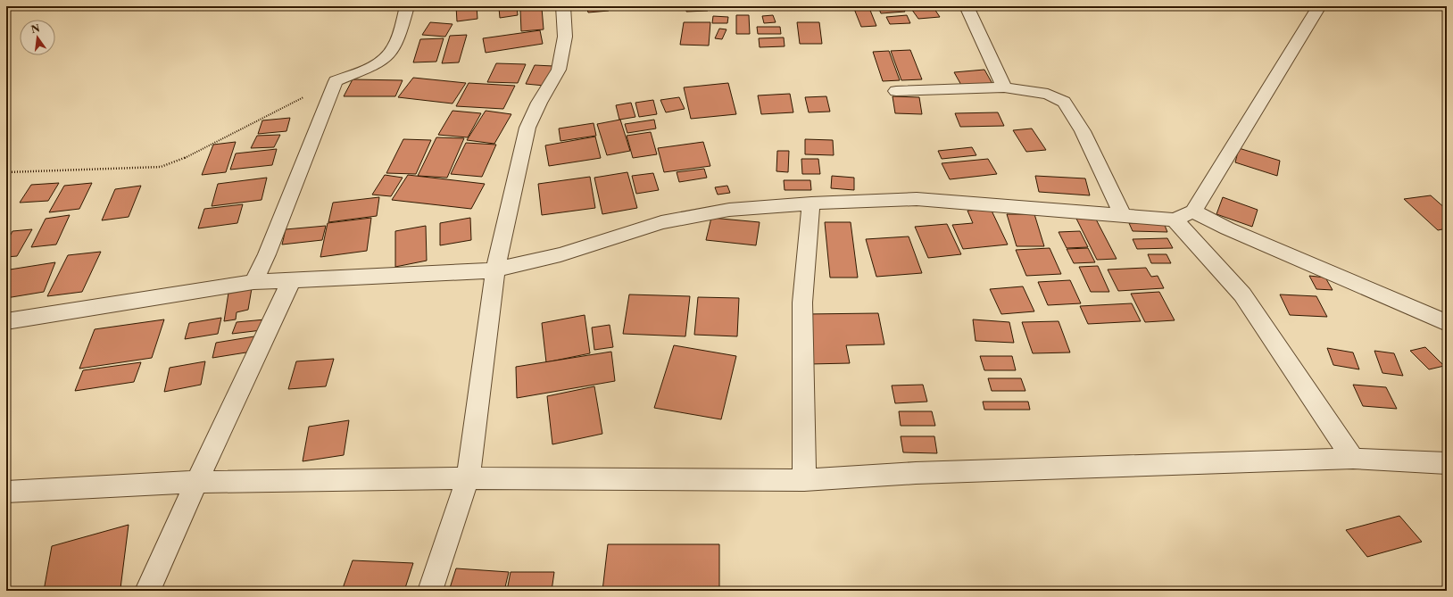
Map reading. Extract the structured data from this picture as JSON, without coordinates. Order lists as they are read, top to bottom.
{
  "north": "top"
}
